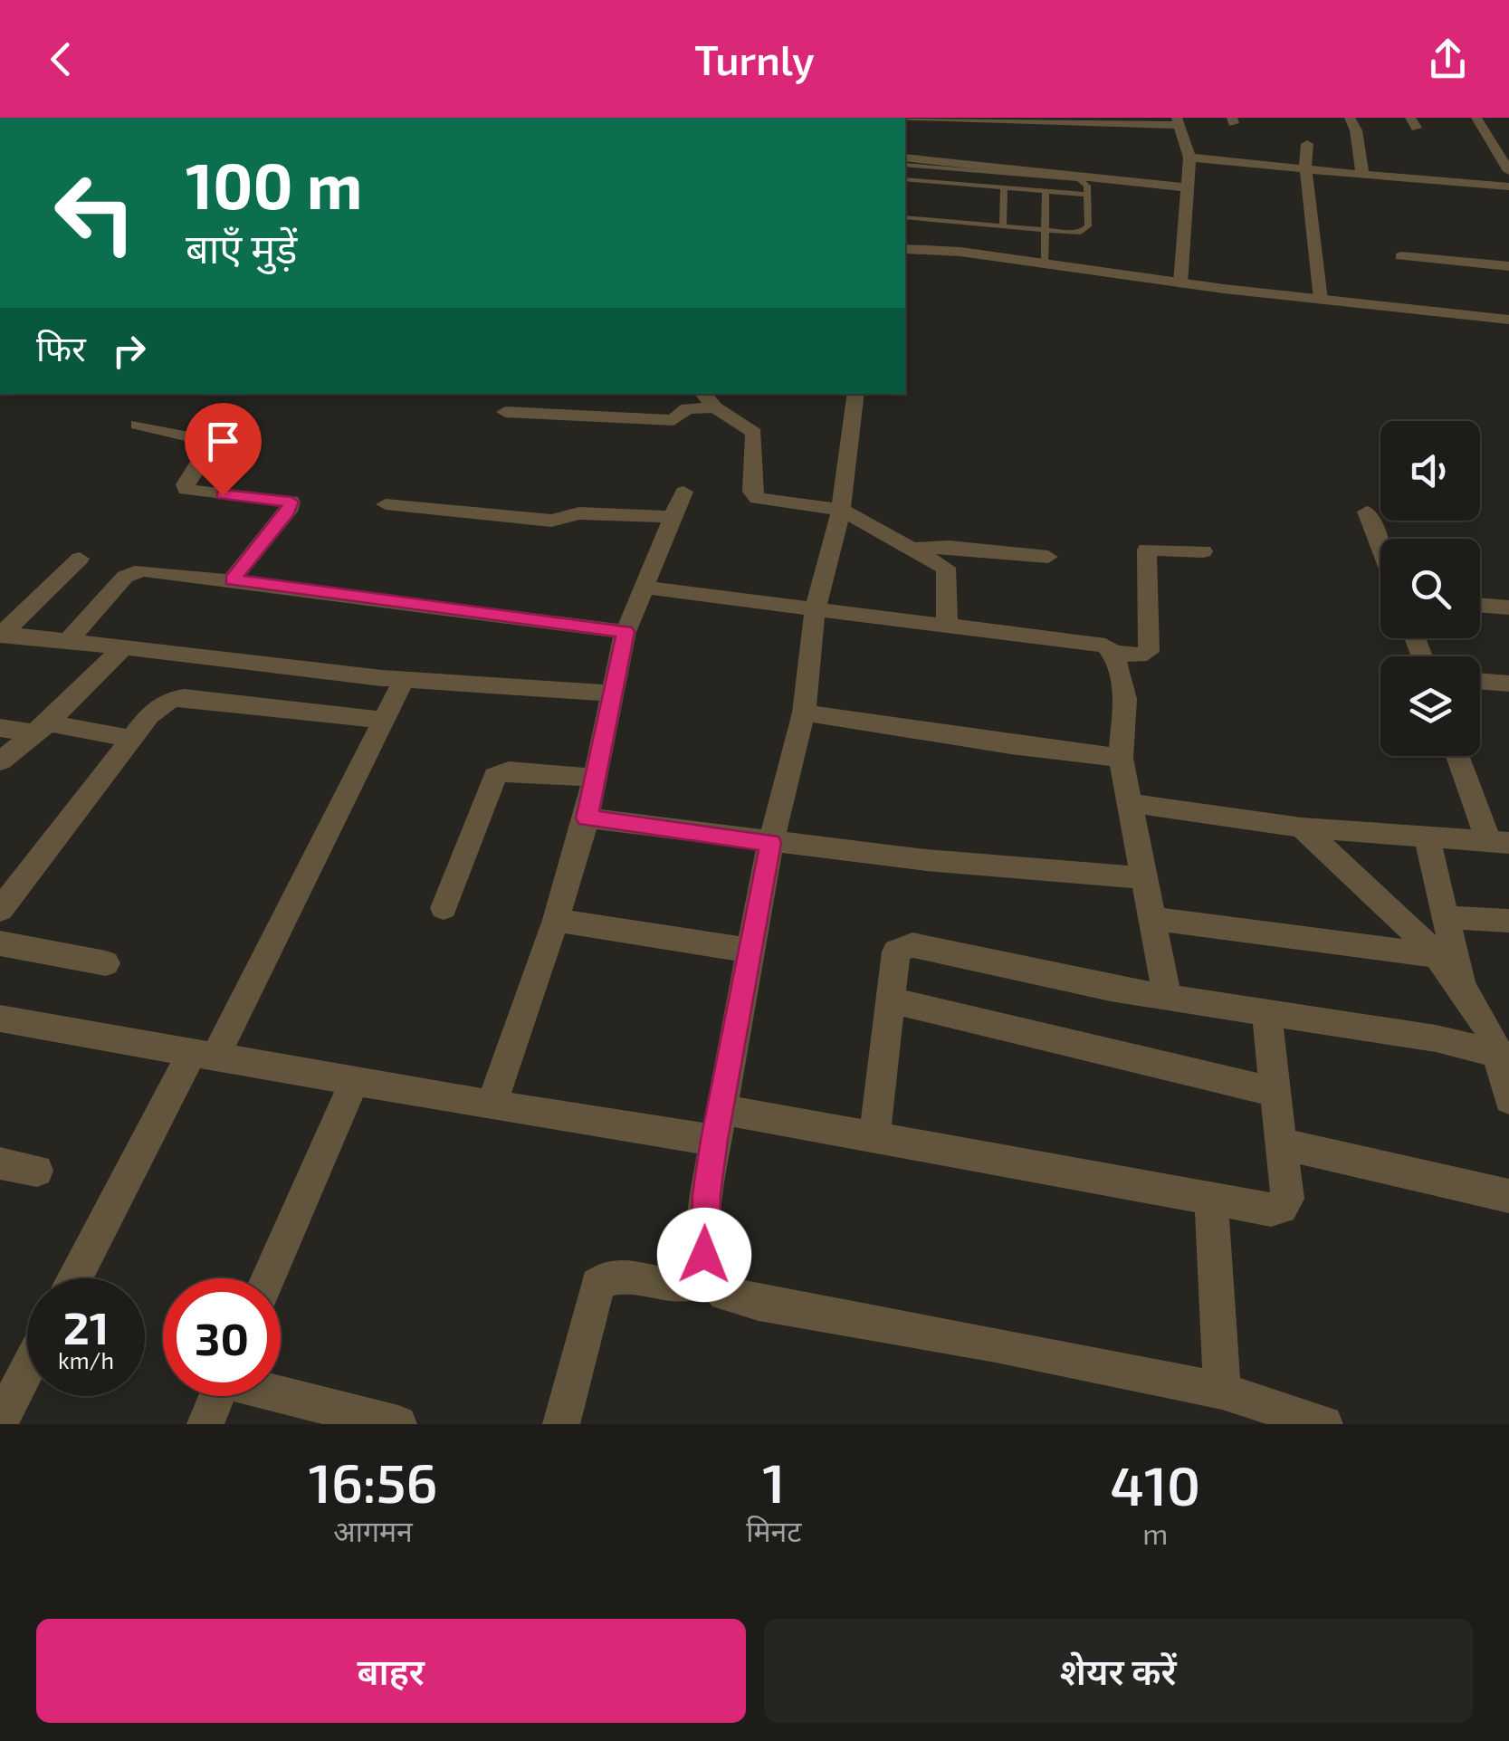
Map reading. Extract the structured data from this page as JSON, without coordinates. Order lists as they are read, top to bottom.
{
  "page": {
    "header": "Turnly",
    "turn": ["100 m", "बाएँ मुड़ें"],
    "then": "फिर",
    "speed": "21 km/h",
    "limit": "30",
    "eta": [
      "16:56",
      "आगमन",
      "1",
      "मिनट",
      "410",
      "m"
    ],
    "buttons": ["बाहर", "शेयर करें"]
  }
}
